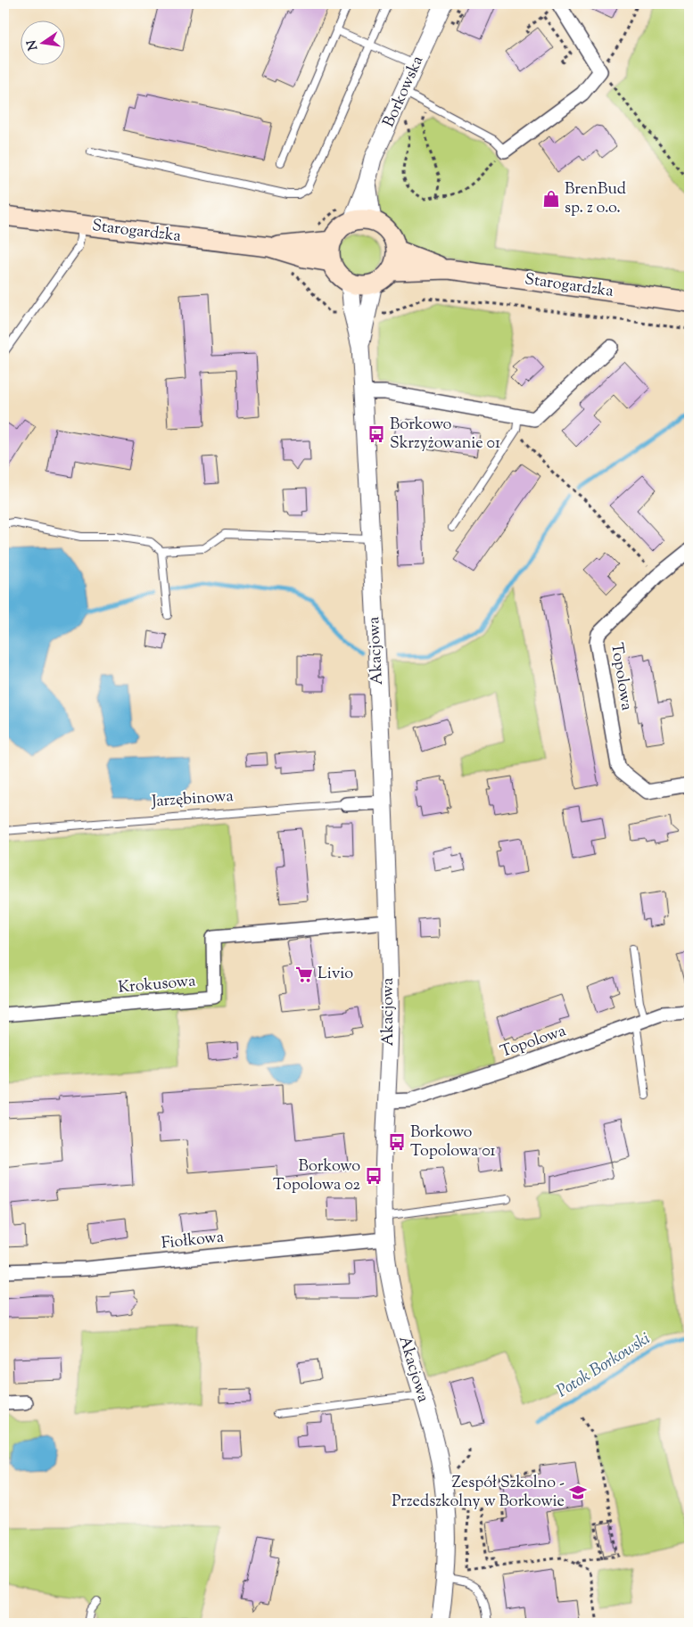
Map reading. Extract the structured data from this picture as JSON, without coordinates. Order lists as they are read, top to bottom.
{
  "streets": {
    "main road": ["Starogardzka"],
    "street": [
      "Borkowska",
      "Akacjowa",
      "Topolowa",
      "Jarzębinowa",
      "Krokusowa",
      "Fiołkowa"
    ]
  },
  "crossings": [
    ["Borkowska", "Starogardzka"],
    ["Borkowska", "Akacjowa"],
    ["Starogardzka", "Akacjowa"],
    ["Akacjowa", "Topolowa"],
    ["Akacjowa", "Jarzębinowa"],
    ["Akacjowa", "Krokusowa"],
    ["Akacjowa", "Fiołkowa"]
  ],
  "water": ["Potok Borkowski"],
  "places": {
    "shop": ["BrenBud sp. z o.o."],
    "bus stop": ["Borkowo Skrzyżowanie 01", "Borkowo Topolowa 01", "Borkowo Topolowa 02"],
    "supermarket": ["Livio"],
    "school or university": ["Zespół Szkolno - Przedszkolny w Borkowie"]
  },
  "north": "left"
}
